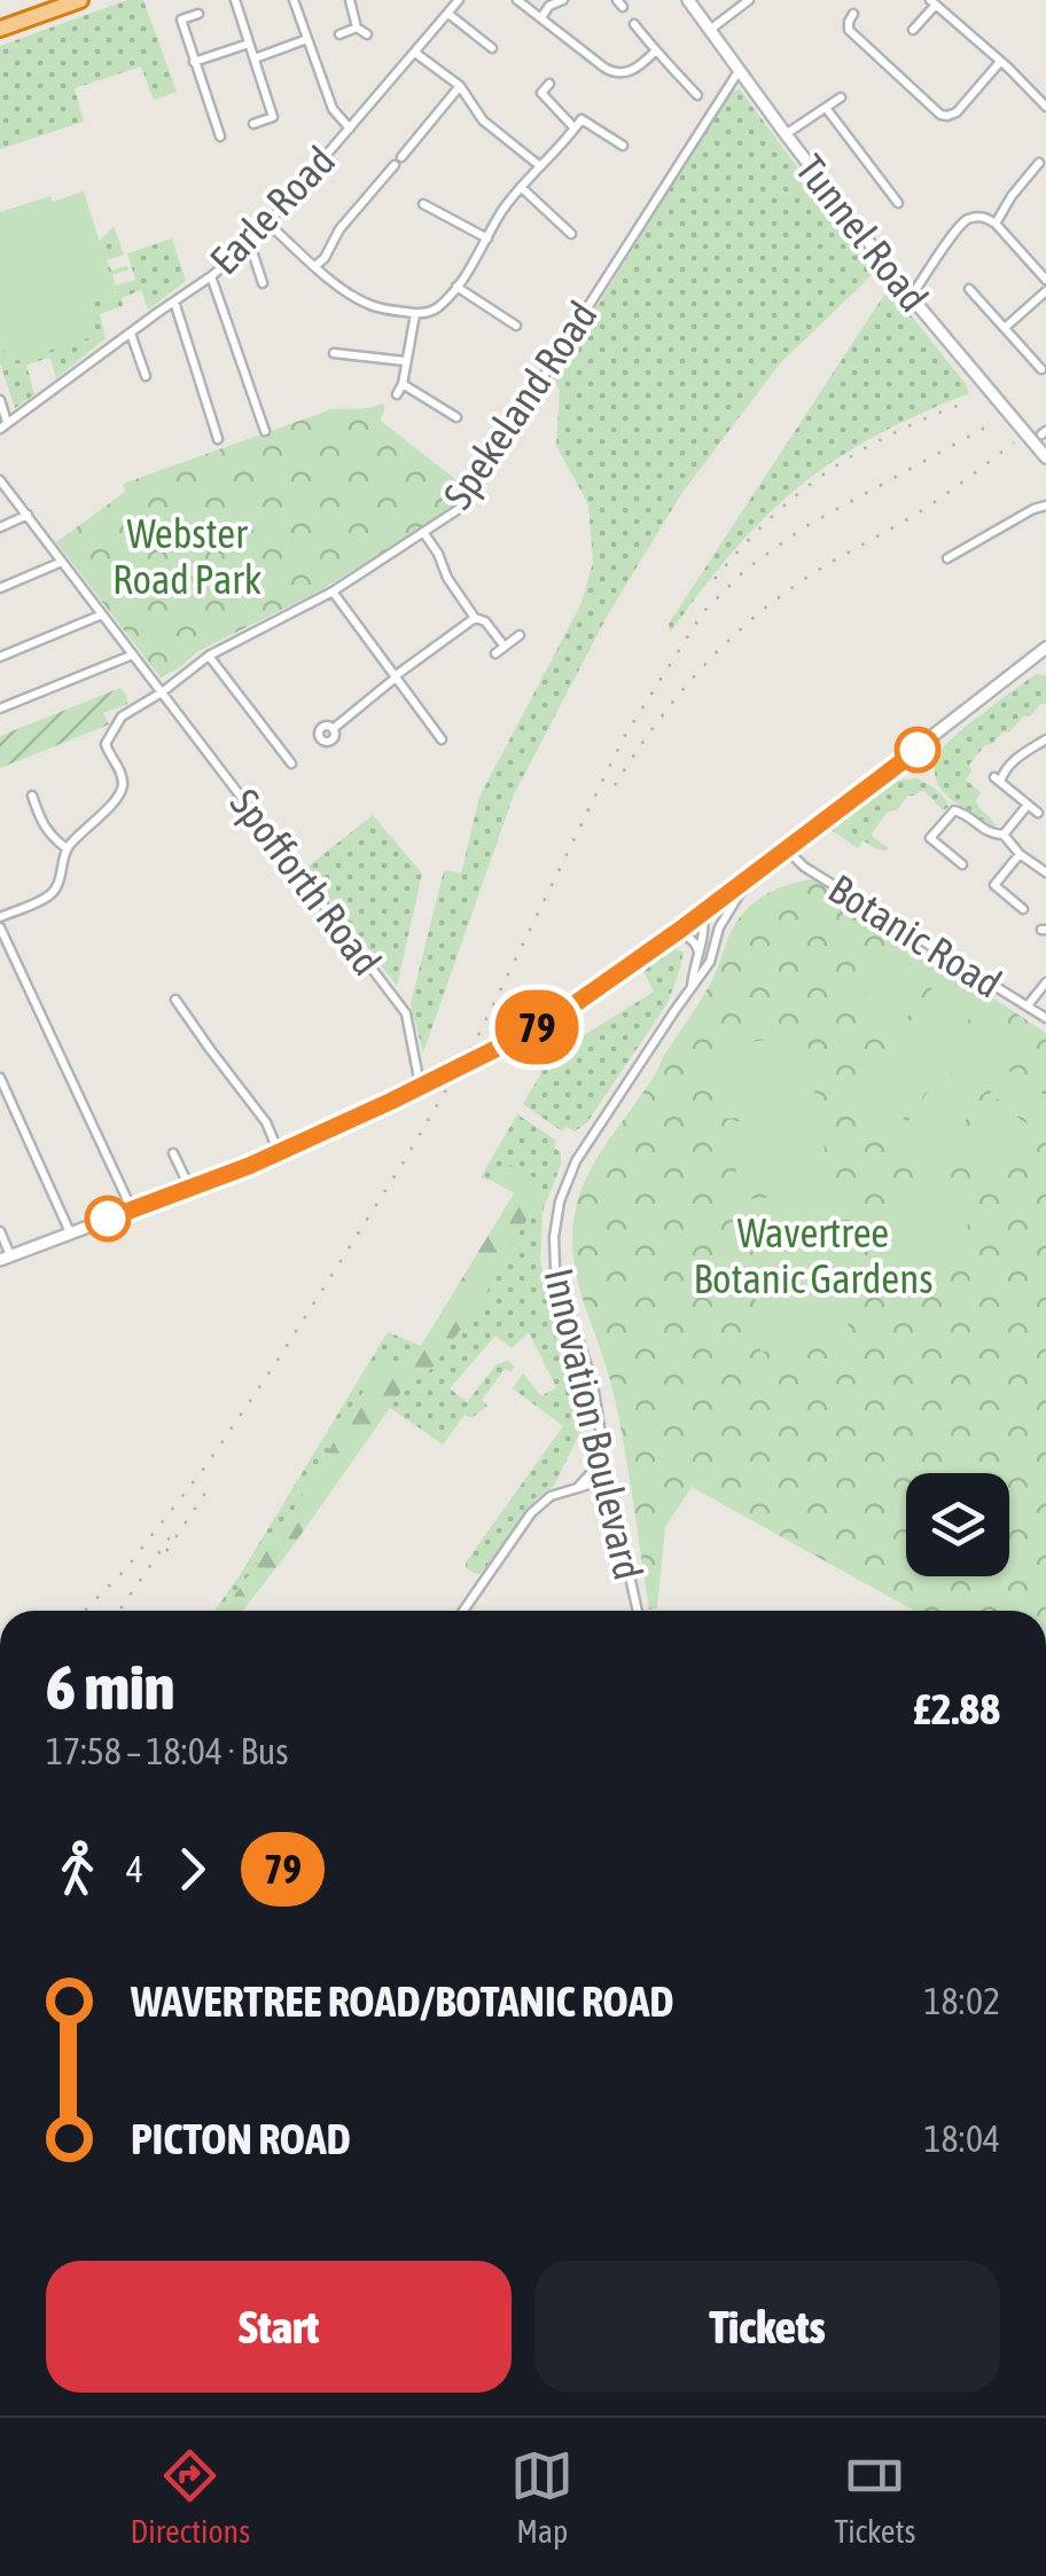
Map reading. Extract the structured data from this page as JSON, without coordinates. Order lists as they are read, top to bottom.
{
  "streets": {
    "main road": ["Tunnel Road"],
    "street": [
      "Earle Road",
      "Spekeland Road",
      "Spofforth Road",
      "Botanic Road",
      "Innovation Boulevard"
    ]
  },
  "crossings": [
    ["Tunnel Road", "Spekeland Road"],
    ["Spekeland Road", "Spofforth Road"]
  ],
  "parks": ["Webster Road Park", "Wavertree Botanic Gardens"],
  "lines": ["bus line 79"],
  "page": {
    "on_map": "79",
    "heading": ["6 min", "17:58 – 18:04 · Bus", "£2.88"],
    "legs": ["4", "79"],
    "list": [
      {
        "name": "WAVERTREE ROAD/BOTANIC ROAD",
        "value": "18:02"
      },
      {
        "name": "PICTON ROAD",
        "value": "18:04"
      }
    ],
    "buttons": ["Start", "Tickets"],
    "tabs": ["Directions", "Map", "Tickets"]
  }
}
